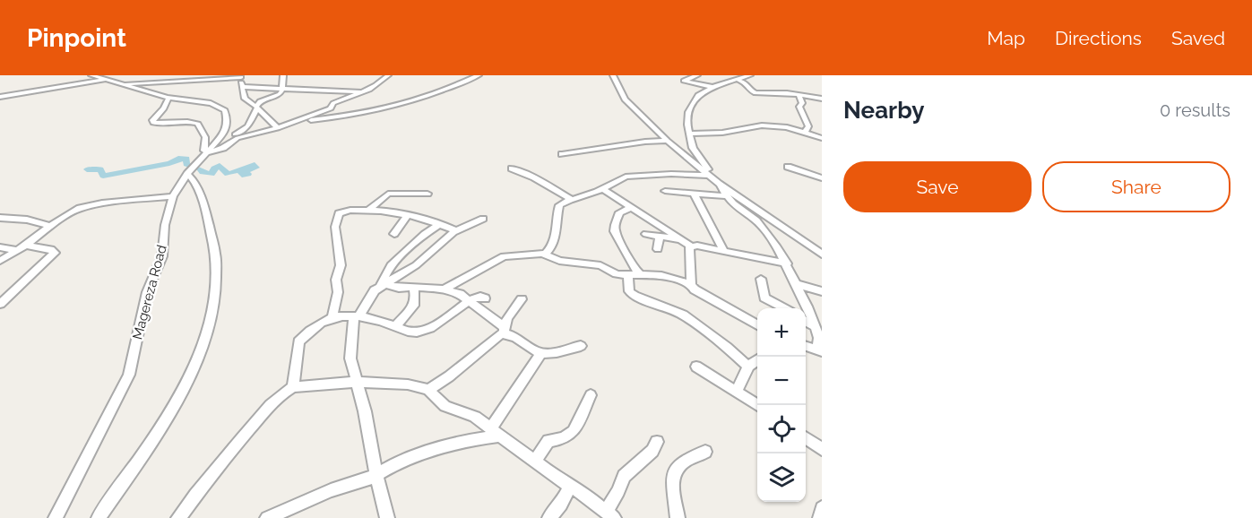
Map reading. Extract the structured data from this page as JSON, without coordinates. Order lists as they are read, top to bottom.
{
  "streets": {
    "street": ["Magereza Road"]
  },
  "page": {
    "header": "Pinpoint",
    "nav": ["Map", "Directions", "Saved"],
    "heading": ["Nearby", "0 results"],
    "buttons": ["Save", "Share"],
    "map_buttons": ["+", "−"]
  }
}
